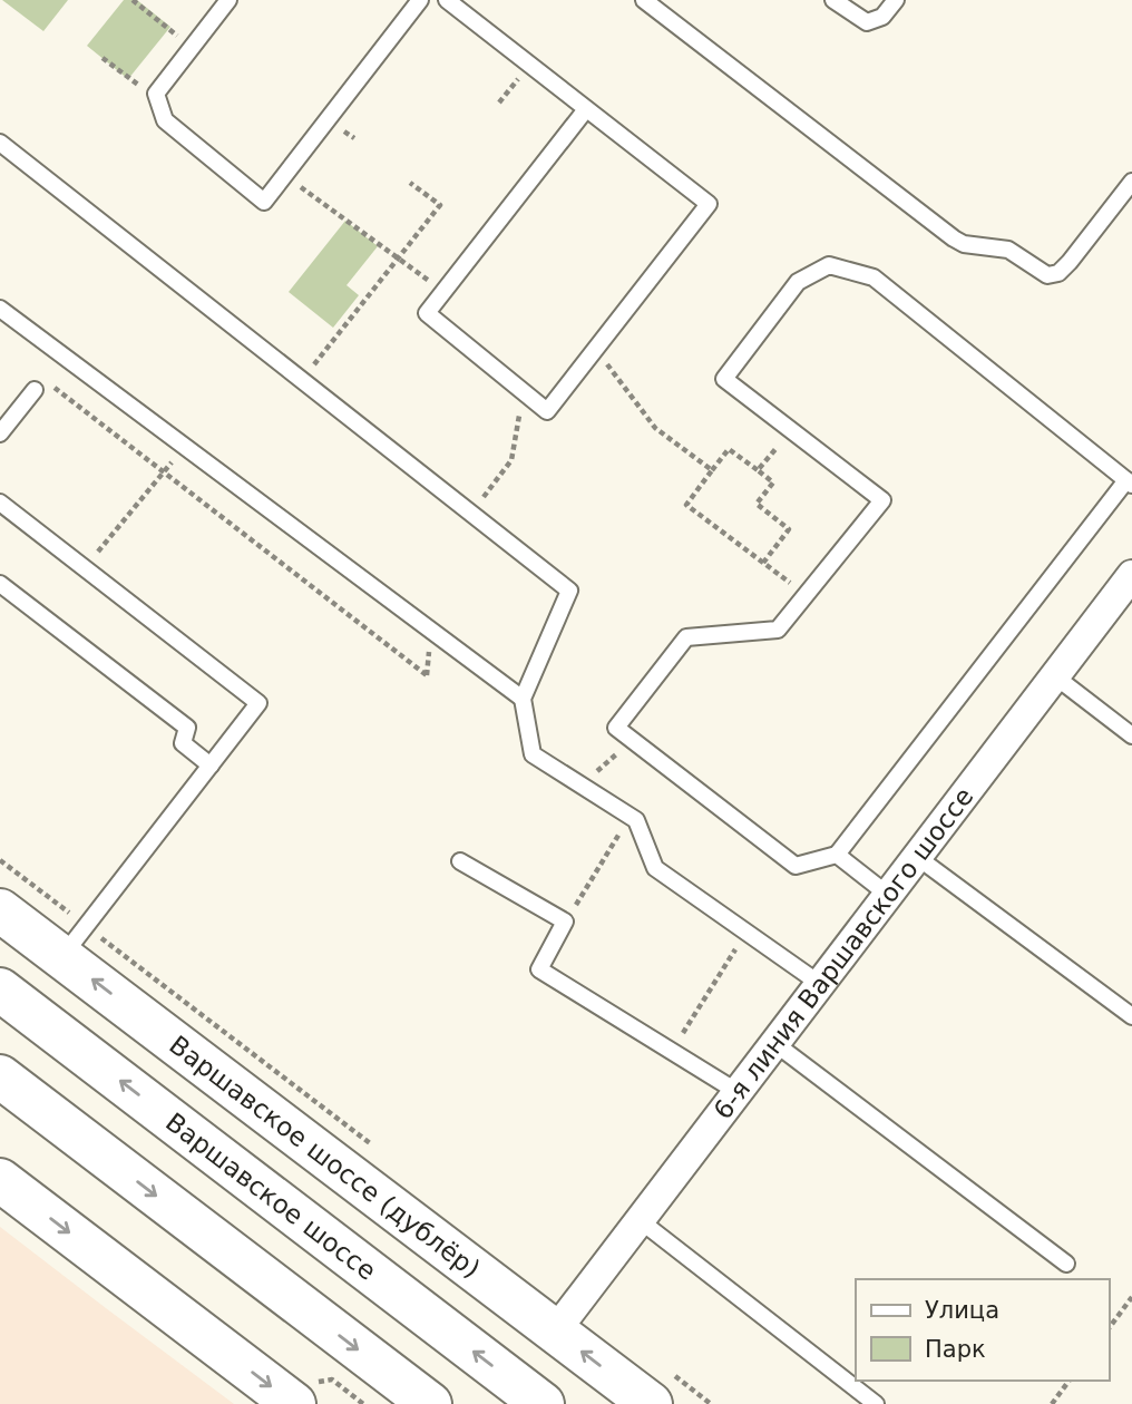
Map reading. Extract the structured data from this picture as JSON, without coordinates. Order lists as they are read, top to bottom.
{
  "streets": {
    "main road": ["Варшавское шоссе (дублёр)", "Варшавское шоссе"],
    "street": ["6-я линия Варшавского шоссе"]
  },
  "crossings": [
    ["6-я линия Варшавского шоссе", "Варшавское шоссе (дублёр)"]
  ],
  "legend": ["Улица", "Парк"]
}
